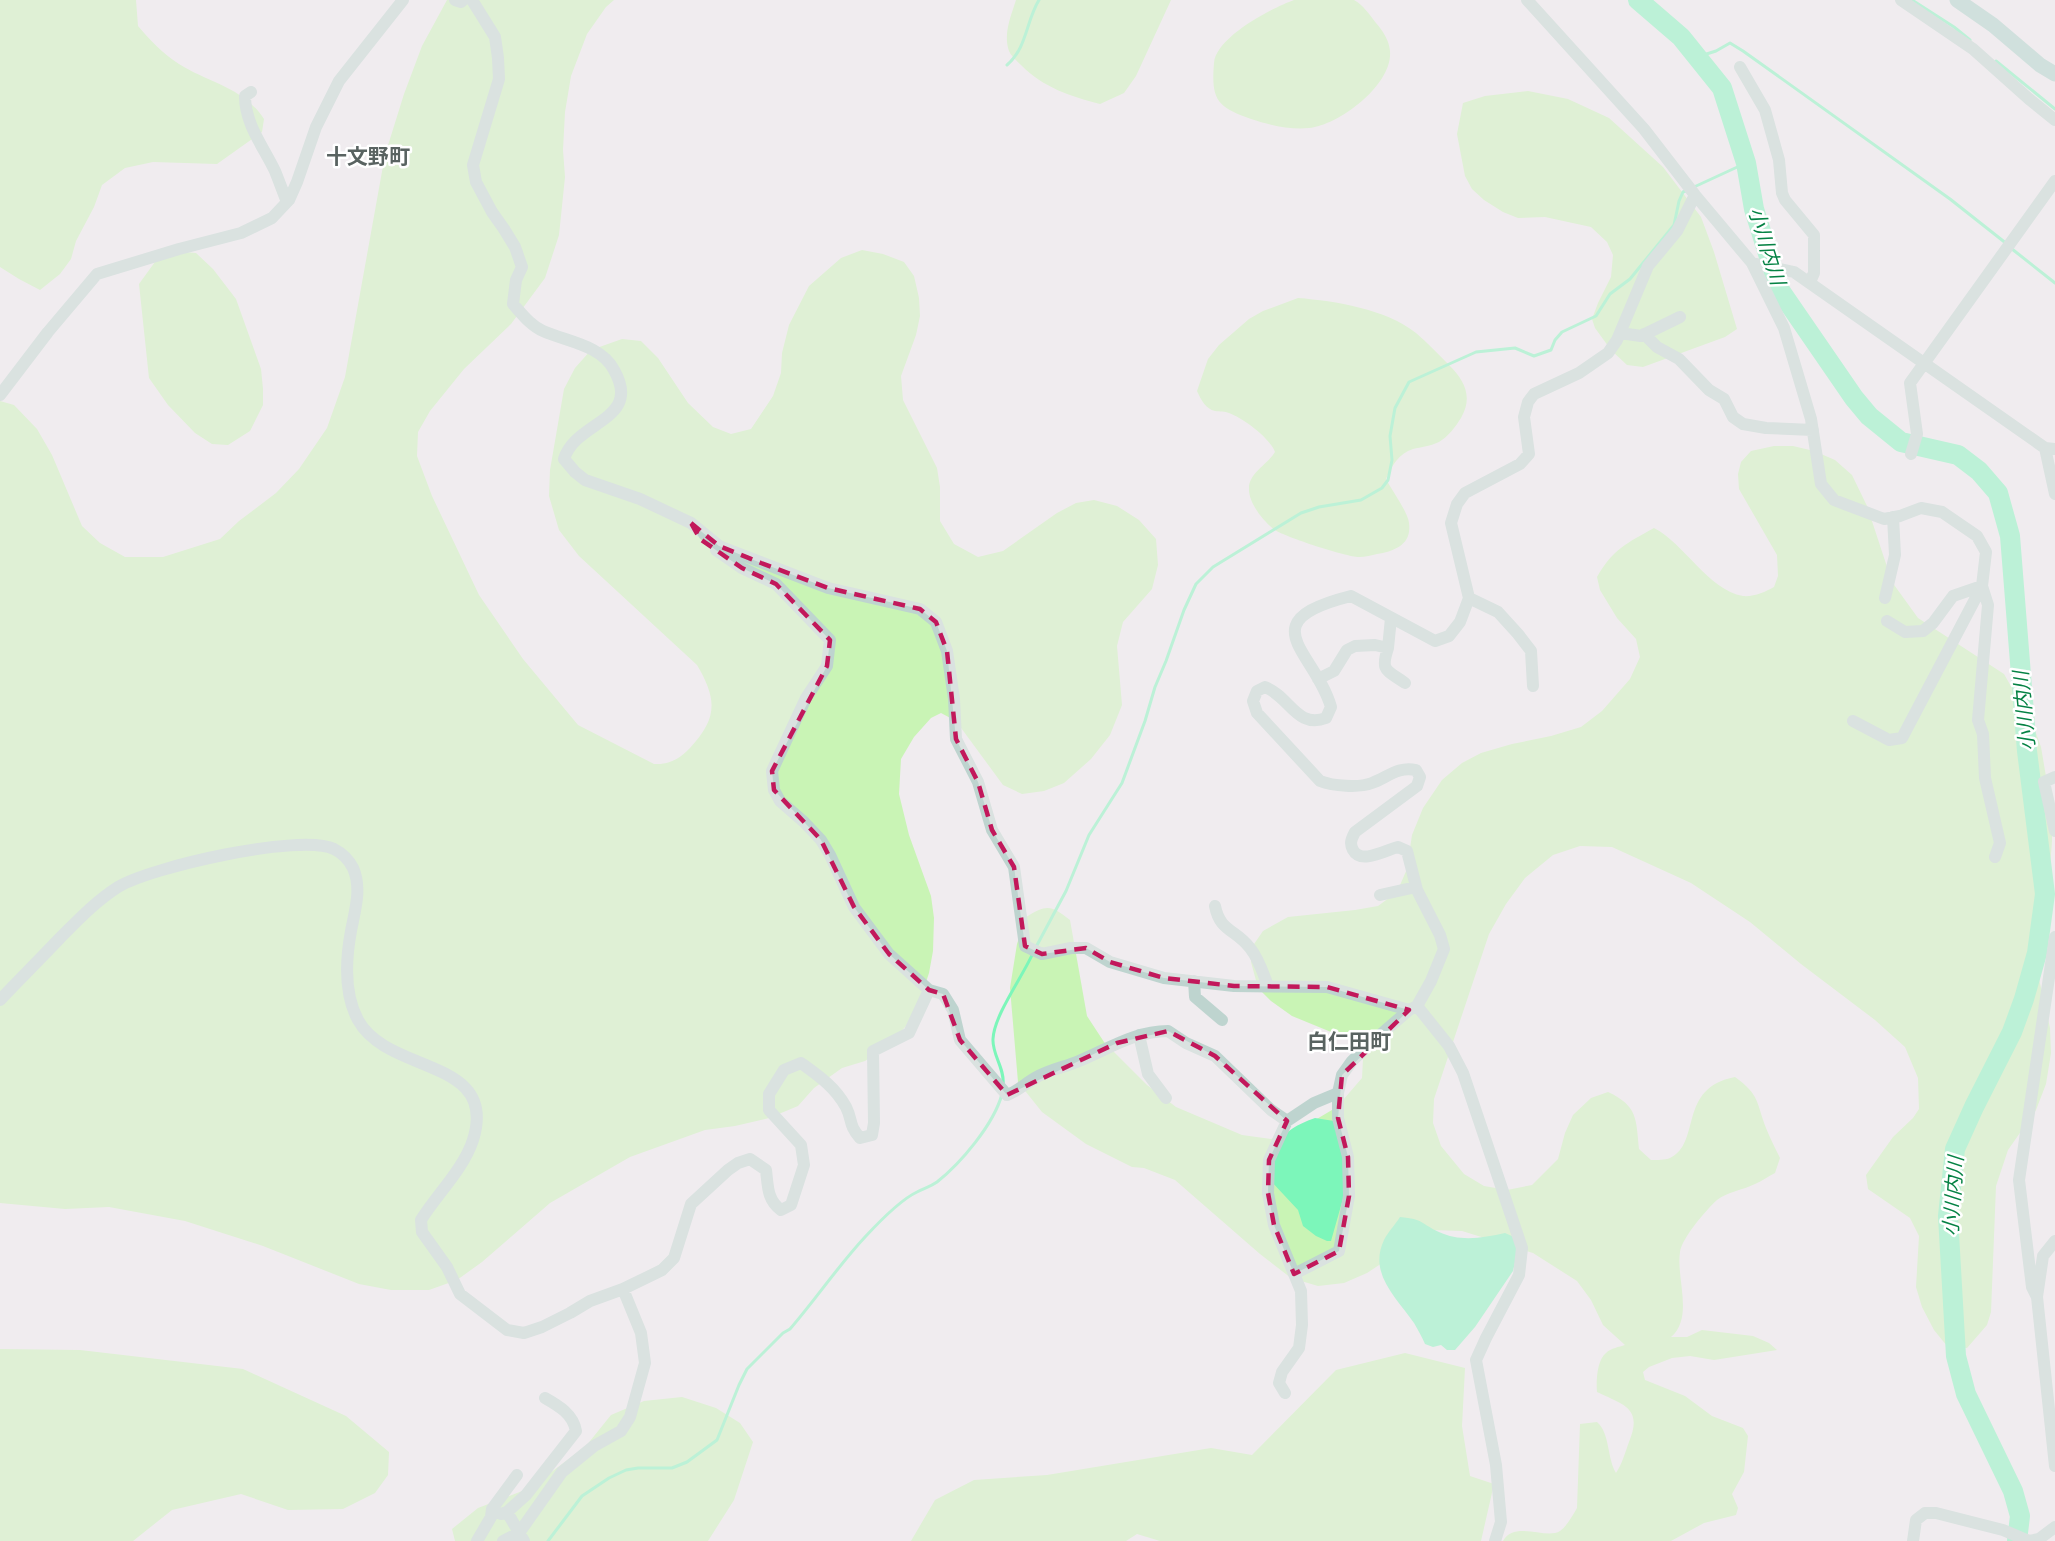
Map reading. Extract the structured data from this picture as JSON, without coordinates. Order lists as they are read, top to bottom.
{
  "districts": ["十文野町", "白仁田町"],
  "water": ["小川内川"]
}
